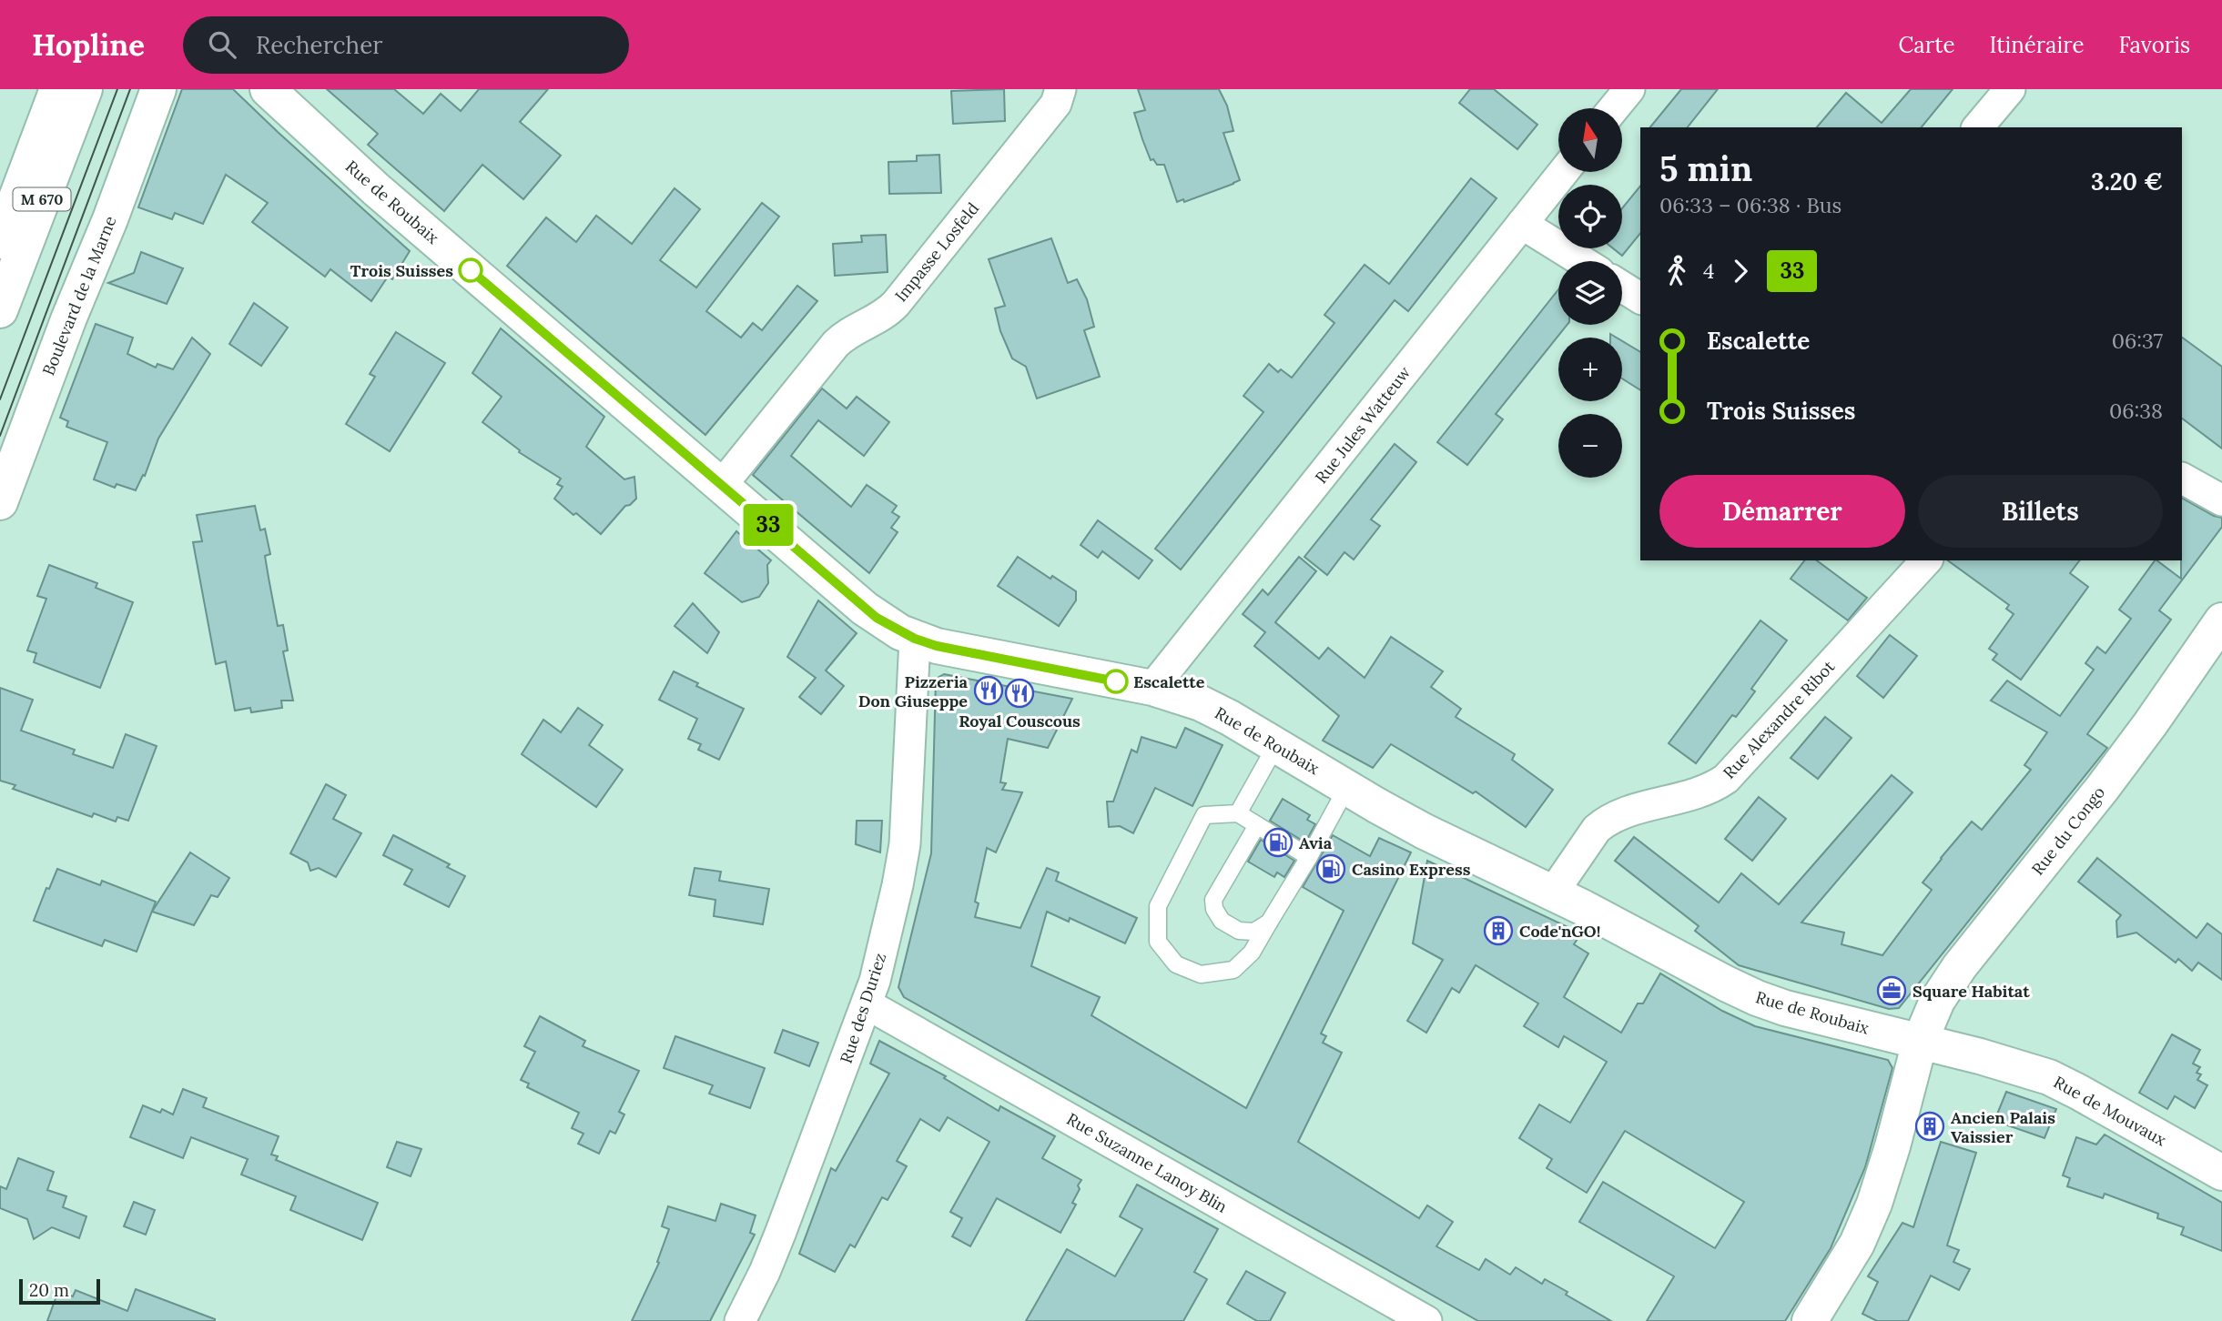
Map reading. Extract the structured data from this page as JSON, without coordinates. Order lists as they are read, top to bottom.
{
  "streets": {
    "main road": [
      "M 670",
      "Rue de Roubaix",
      "Boulevard de la Marne",
      "Rue du Congo",
      "Rue de Mouvaux"
    ],
    "street": [
      "Impasse Losfeld",
      "Rue Jules Watteuw",
      "Rue Alexandre Ribot",
      "Rue des Duriez",
      "Rue Suzanne Lanoy Blin"
    ]
  },
  "crossings": [
    ["Rue de Roubaix", "Impasse Losfeld"],
    ["Rue de Roubaix", "Rue Jules Watteuw"],
    ["Rue de Roubaix", "Rue Alexandre Ribot"],
    ["Rue de Roubaix", "Rue du Congo"],
    ["Rue de Roubaix", "Rue des Duriez"],
    ["Rue de Roubaix", "Rue de Mouvaux"],
    ["Rue du Congo", "Rue de Mouvaux"],
    ["Rue des Duriez", "Rue Suzanne Lanoy Blin"]
  ],
  "places": {
    "other": ["Trois Suisses", "Escalette"],
    "restaurant": ["Pizzeria Don Giuseppe", "Royal Couscous"],
    "fuel station": ["Avia", "Casino Express"],
    "building": ["Code'nGO!", "Ancien Palais Vaissier"],
    "office": ["Square Habitat"]
  },
  "lines": ["bus line 33"],
  "scale_bar": "20 m",
  "north": "top",
  "page": {
    "header": "Hopline",
    "search": "Rechercher",
    "nav": ["Carte", "Itinéraire", "Favoris"],
    "on_map": "33",
    "map_buttons": ["+", "−"],
    "heading": ["5 min", "06:33 – 06:38 · Bus", "3.20 €"],
    "legs": ["4", "33"],
    "list": [
      {
        "name": "Escalette",
        "value": "06:37"
      },
      {
        "name": "Trois Suisses",
        "value": "06:38"
      }
    ],
    "buttons": ["Démarrer", "Billets"],
    "scale": "20 m"
  }
}
